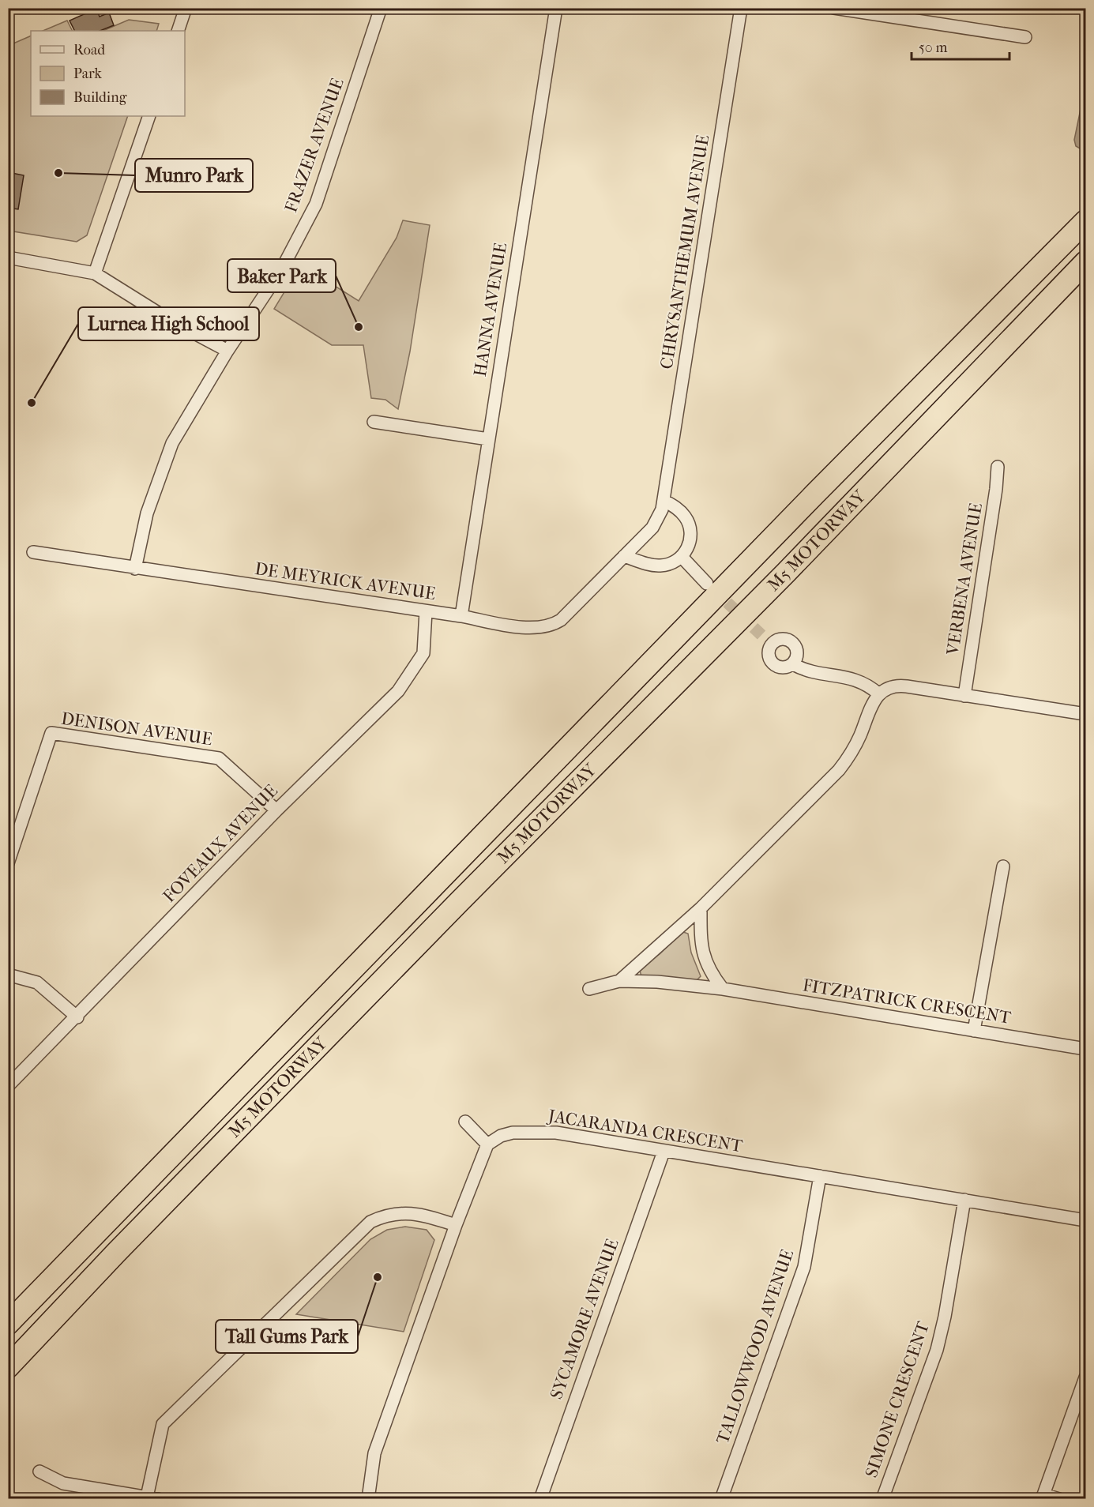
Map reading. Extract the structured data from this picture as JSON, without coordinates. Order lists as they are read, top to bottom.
{
  "streets": {
    "highway": ["M5 MOTORWAY"],
    "street": [
      "FRAZER AVENUE",
      "CHRYSANTHEMUM AVENUE",
      "HANNA AVENUE",
      "VERBENA AVENUE",
      "DE MEYRICK AVENUE",
      "DENISON AVENUE",
      "FOVEAUX AVENUE",
      "FITZPATRICK CRESCENT",
      "JACARANDA CRESCENT",
      "SYCAMORE AVENUE",
      "TALLOWWOOD AVENUE",
      "SIMONE CRESCENT"
    ]
  },
  "crossings": [
    ["FRAZER AVENUE", "DE MEYRICK AVENUE"],
    ["CHRYSANTHEMUM AVENUE", "DE MEYRICK AVENUE"],
    ["HANNA AVENUE", "DE MEYRICK AVENUE"],
    ["DE MEYRICK AVENUE", "FOVEAUX AVENUE"],
    ["DENISON AVENUE", "FOVEAUX AVENUE"],
    ["JACARANDA CRESCENT", "SYCAMORE AVENUE"],
    ["JACARANDA CRESCENT", "TALLOWWOOD AVENUE"],
    ["JACARANDA CRESCENT", "SIMONE CRESCENT"]
  ],
  "places": [
    "Munro Park",
    "Baker Park",
    "Lurnea High School",
    "Tall Gums Park"
  ],
  "legend": ["Road", "Park", "Building"],
  "scale_bar": "50 m"
}
